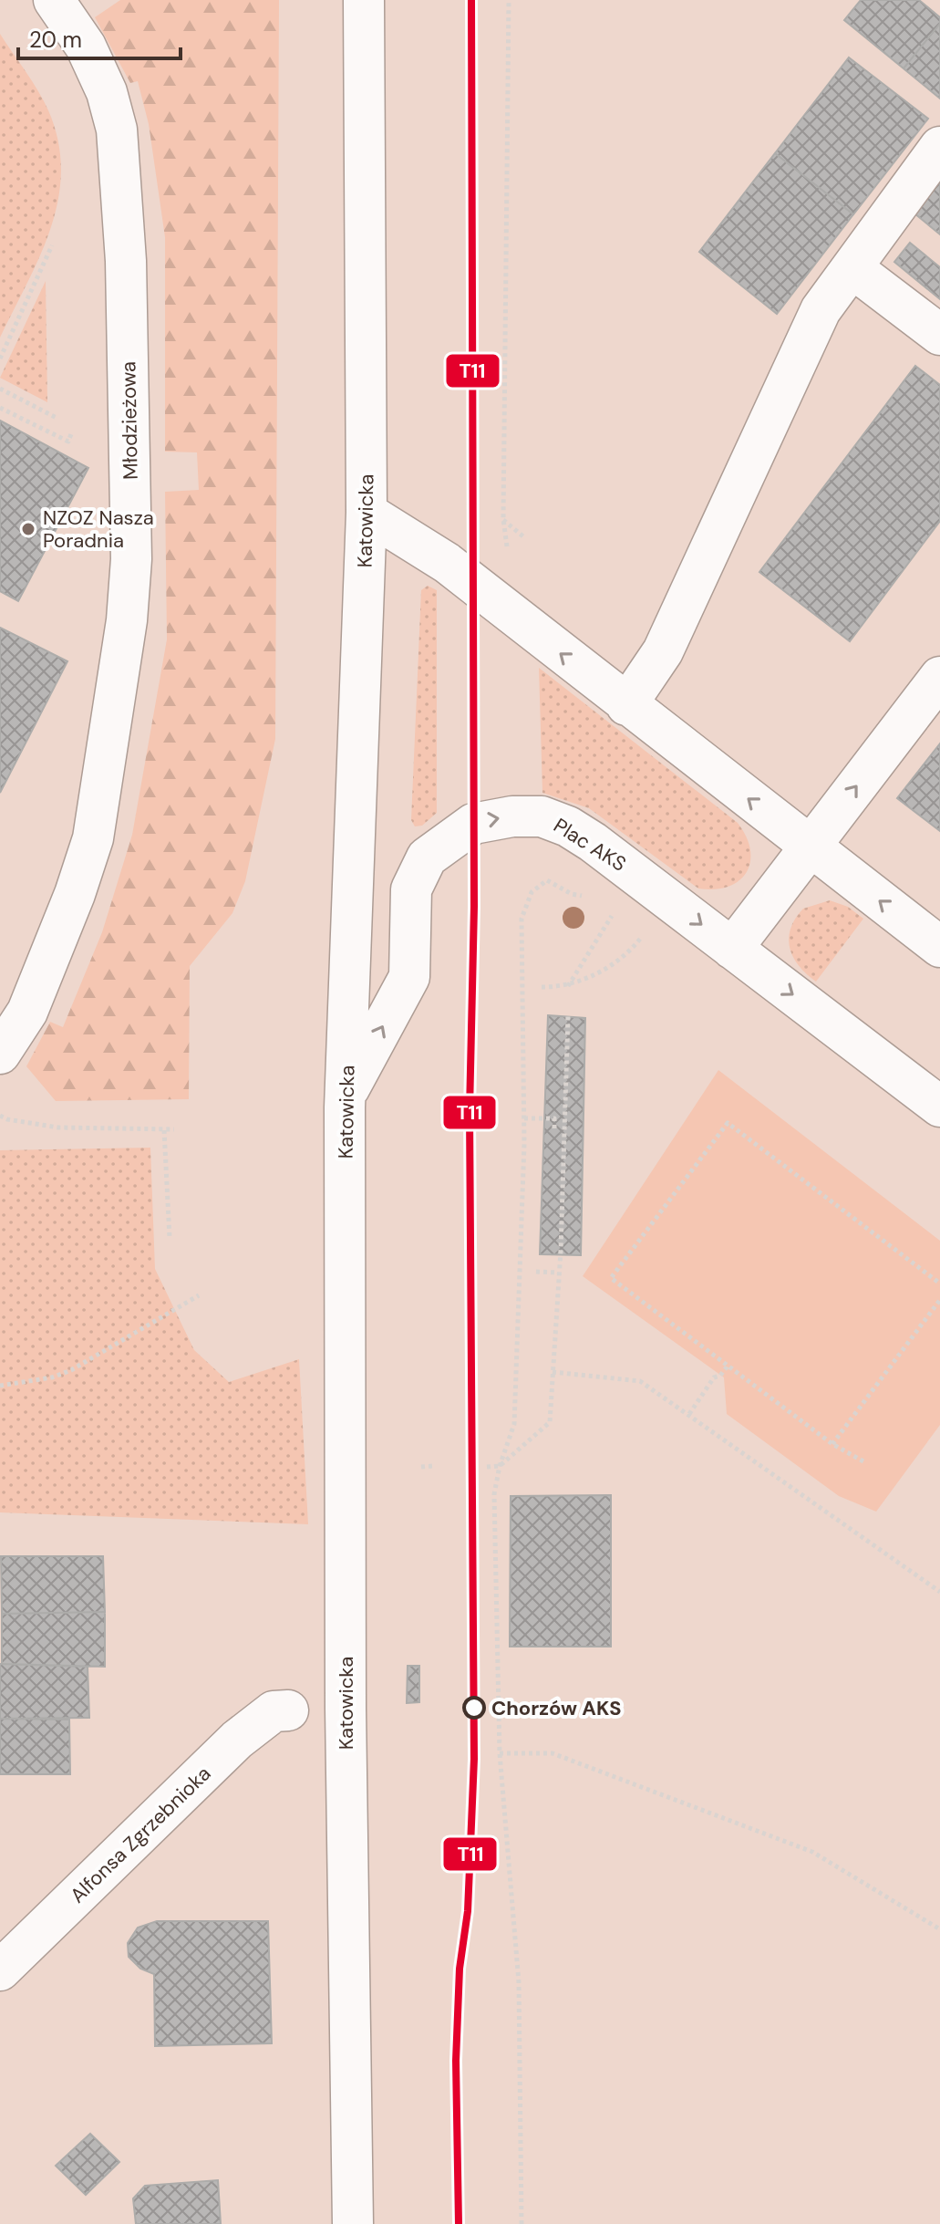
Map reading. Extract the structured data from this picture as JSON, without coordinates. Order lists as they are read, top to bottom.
{
  "streets": {
    "street": [
      "Młodzieżowa",
      "Katowicka",
      "Plac AKS",
      "Alfonsa Zgrzebnioka"
    ]
  },
  "crossings": [
    ["Katowicka", "Plac AKS"]
  ],
  "places": ["NZOZ Nasza Poradnia", "Chorzów AKS"],
  "lines": ["transit line T11"],
  "scale_bar": "20 m"
}
